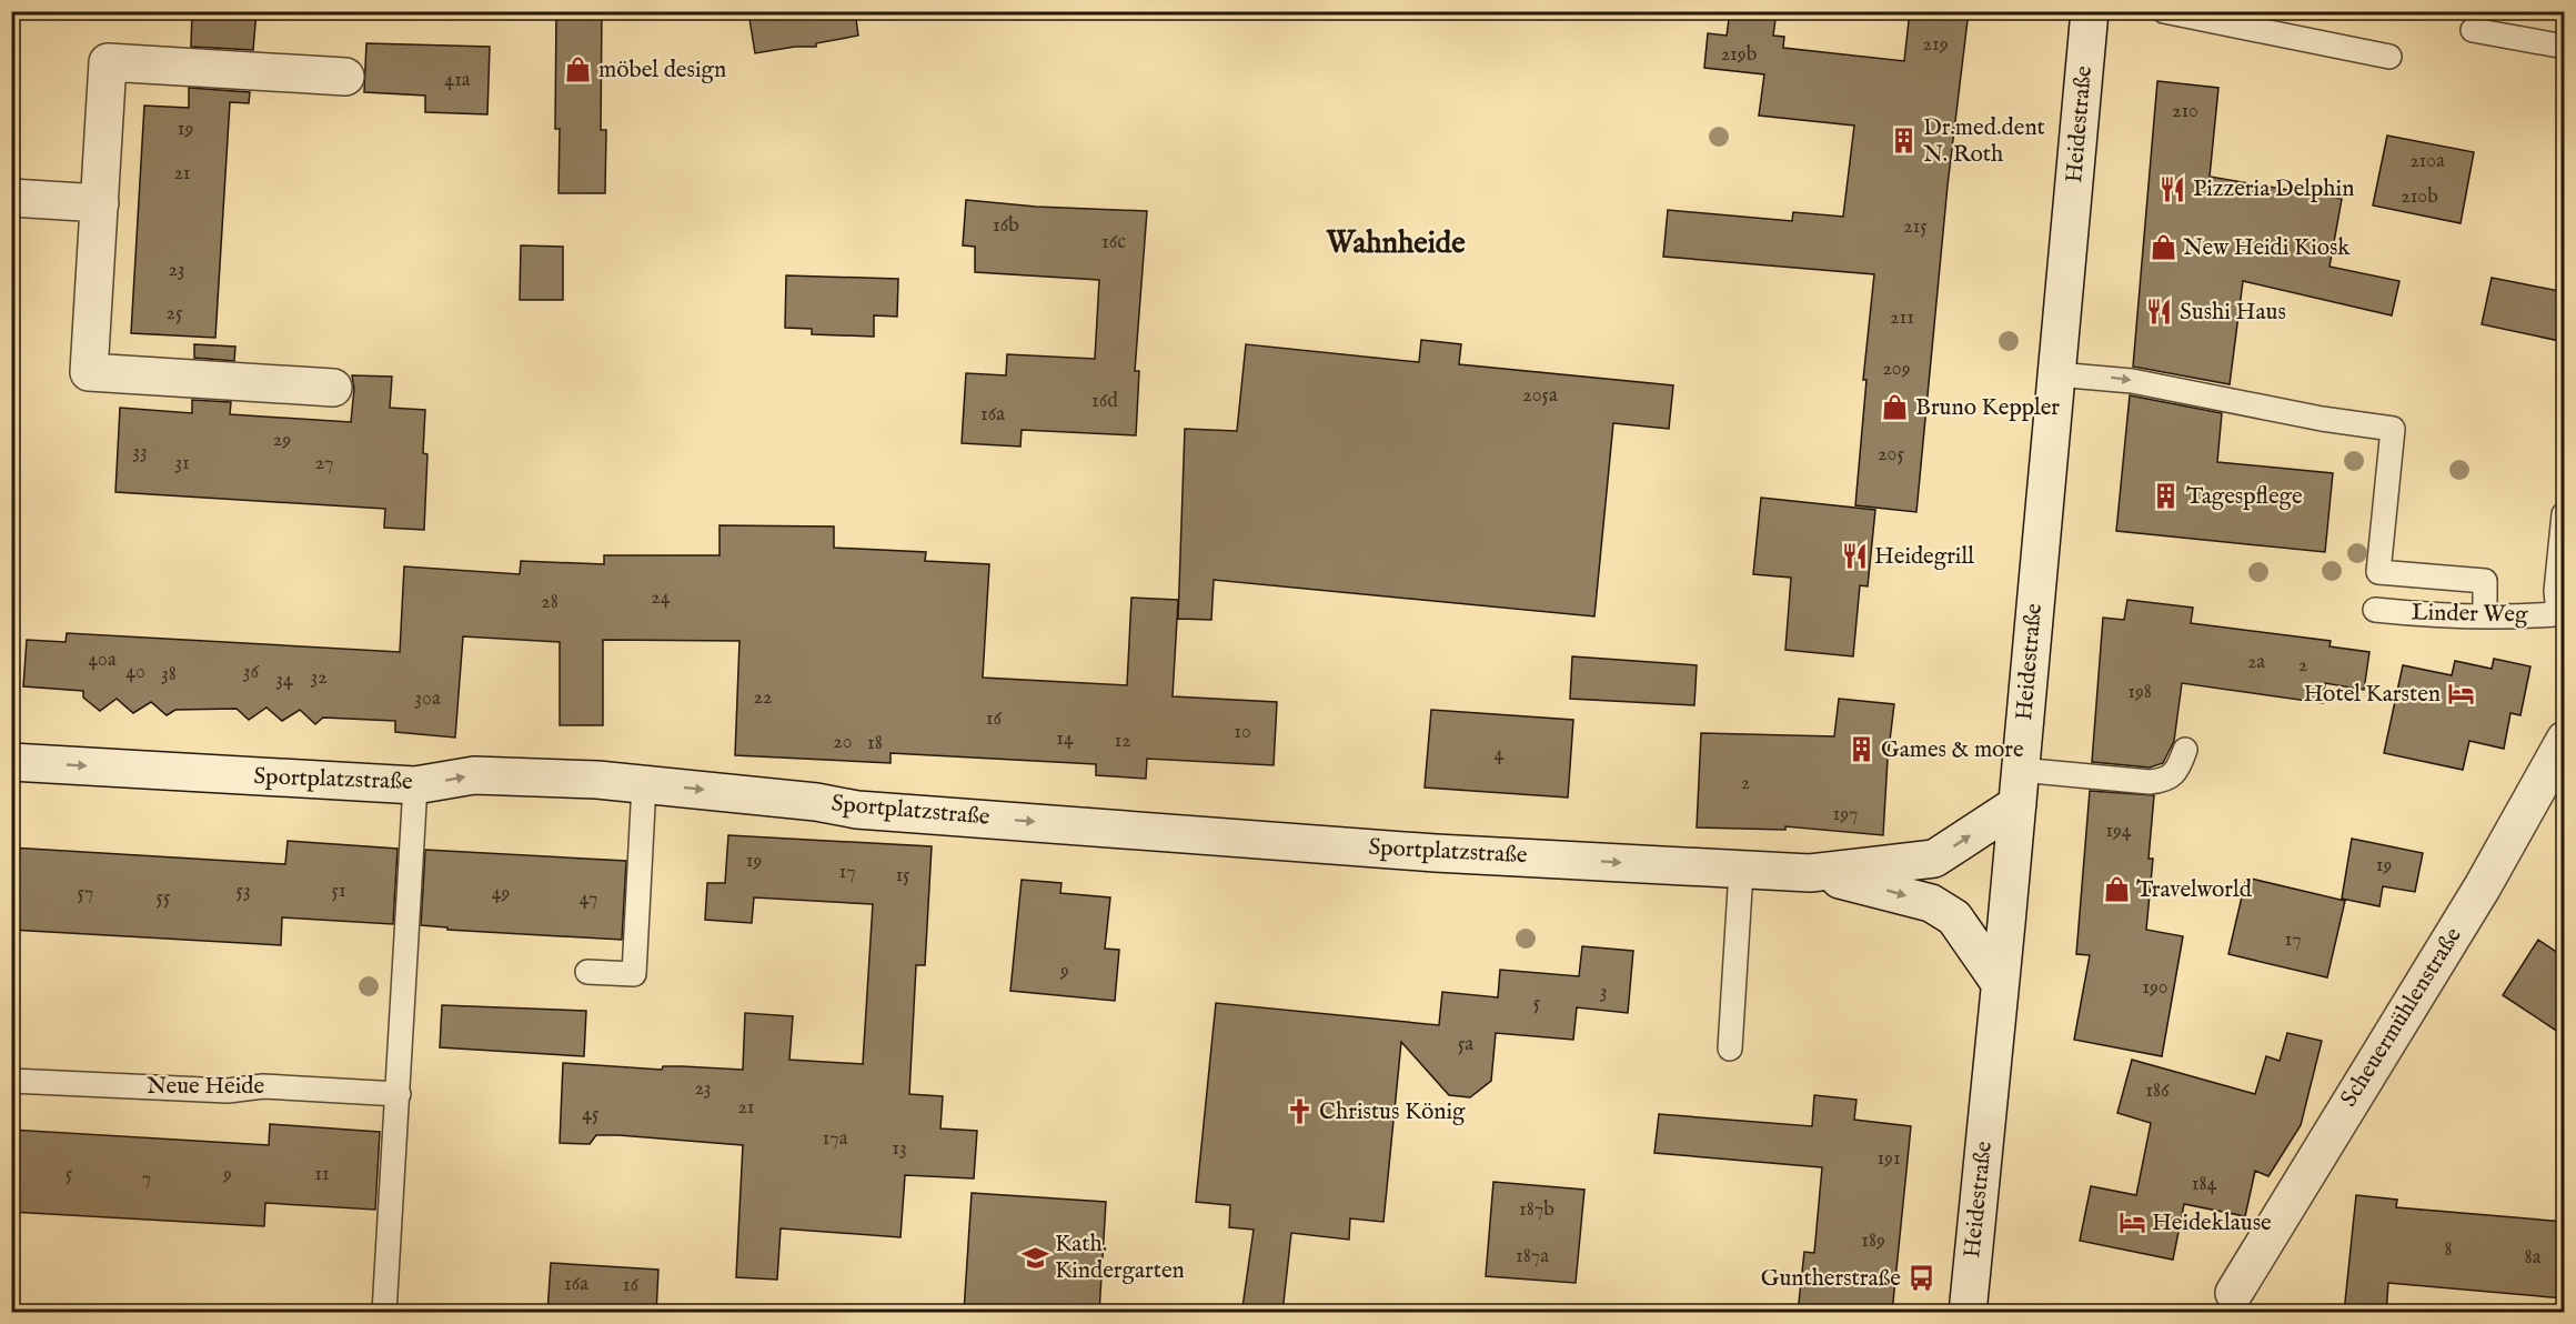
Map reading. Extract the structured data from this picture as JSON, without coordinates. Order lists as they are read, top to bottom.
{
  "streets": {
    "main road": ["Heidestraße", "Sportplatzstraße", "Scheuermühlenstraße"],
    "lane": ["Linder Weg", "Neue Heide"]
  },
  "one_way": ["Sportplatzstraße"],
  "districts": ["Wahnheide"],
  "places": {
    "shop": [
      "möbel design",
      "New Heidi Kiosk",
      "Bruno Keppler",
      "Travelworld"
    ],
    "building": ["Dr.med.dent N. Roth", "Tagespflege", "Games & more"],
    "restaurant": ["Pizzeria Delphin", "Sushi Haus", "Heidegrill"],
    "hotel": ["Hotel Karsten", "Heideklause"],
    "church": ["Christus König"],
    "school or university": ["Kath. Kindergarten"],
    "bus stop": ["Guntherstraße"]
  },
  "house_numbers": [
    "219",
    "219b",
    "41a",
    "210",
    "19",
    "210a",
    "21",
    "210b",
    "16b",
    "215",
    "16c",
    "23",
    "25",
    "211",
    "209",
    "205a",
    "16d",
    "16a",
    "29",
    "33",
    "205",
    "31",
    "27",
    "24",
    "28",
    "40a",
    "2a",
    "2",
    "40",
    "36",
    "38",
    "32",
    "34",
    "198",
    "22",
    "30a",
    "16",
    "10",
    "14",
    "12",
    "20",
    "18",
    "4",
    "2",
    "197",
    "194",
    "19",
    "19",
    "17",
    "15",
    "53",
    "51",
    "57",
    "49",
    "55",
    "47",
    "17",
    "9",
    "190",
    "3",
    "5",
    "5a",
    "23",
    "186",
    "21",
    "45",
    "17a",
    "13",
    "191",
    "5",
    "9",
    "11",
    "7",
    "184",
    "187b",
    "189",
    "8",
    "187a",
    "8a",
    "16a",
    "16"
  ]
}
